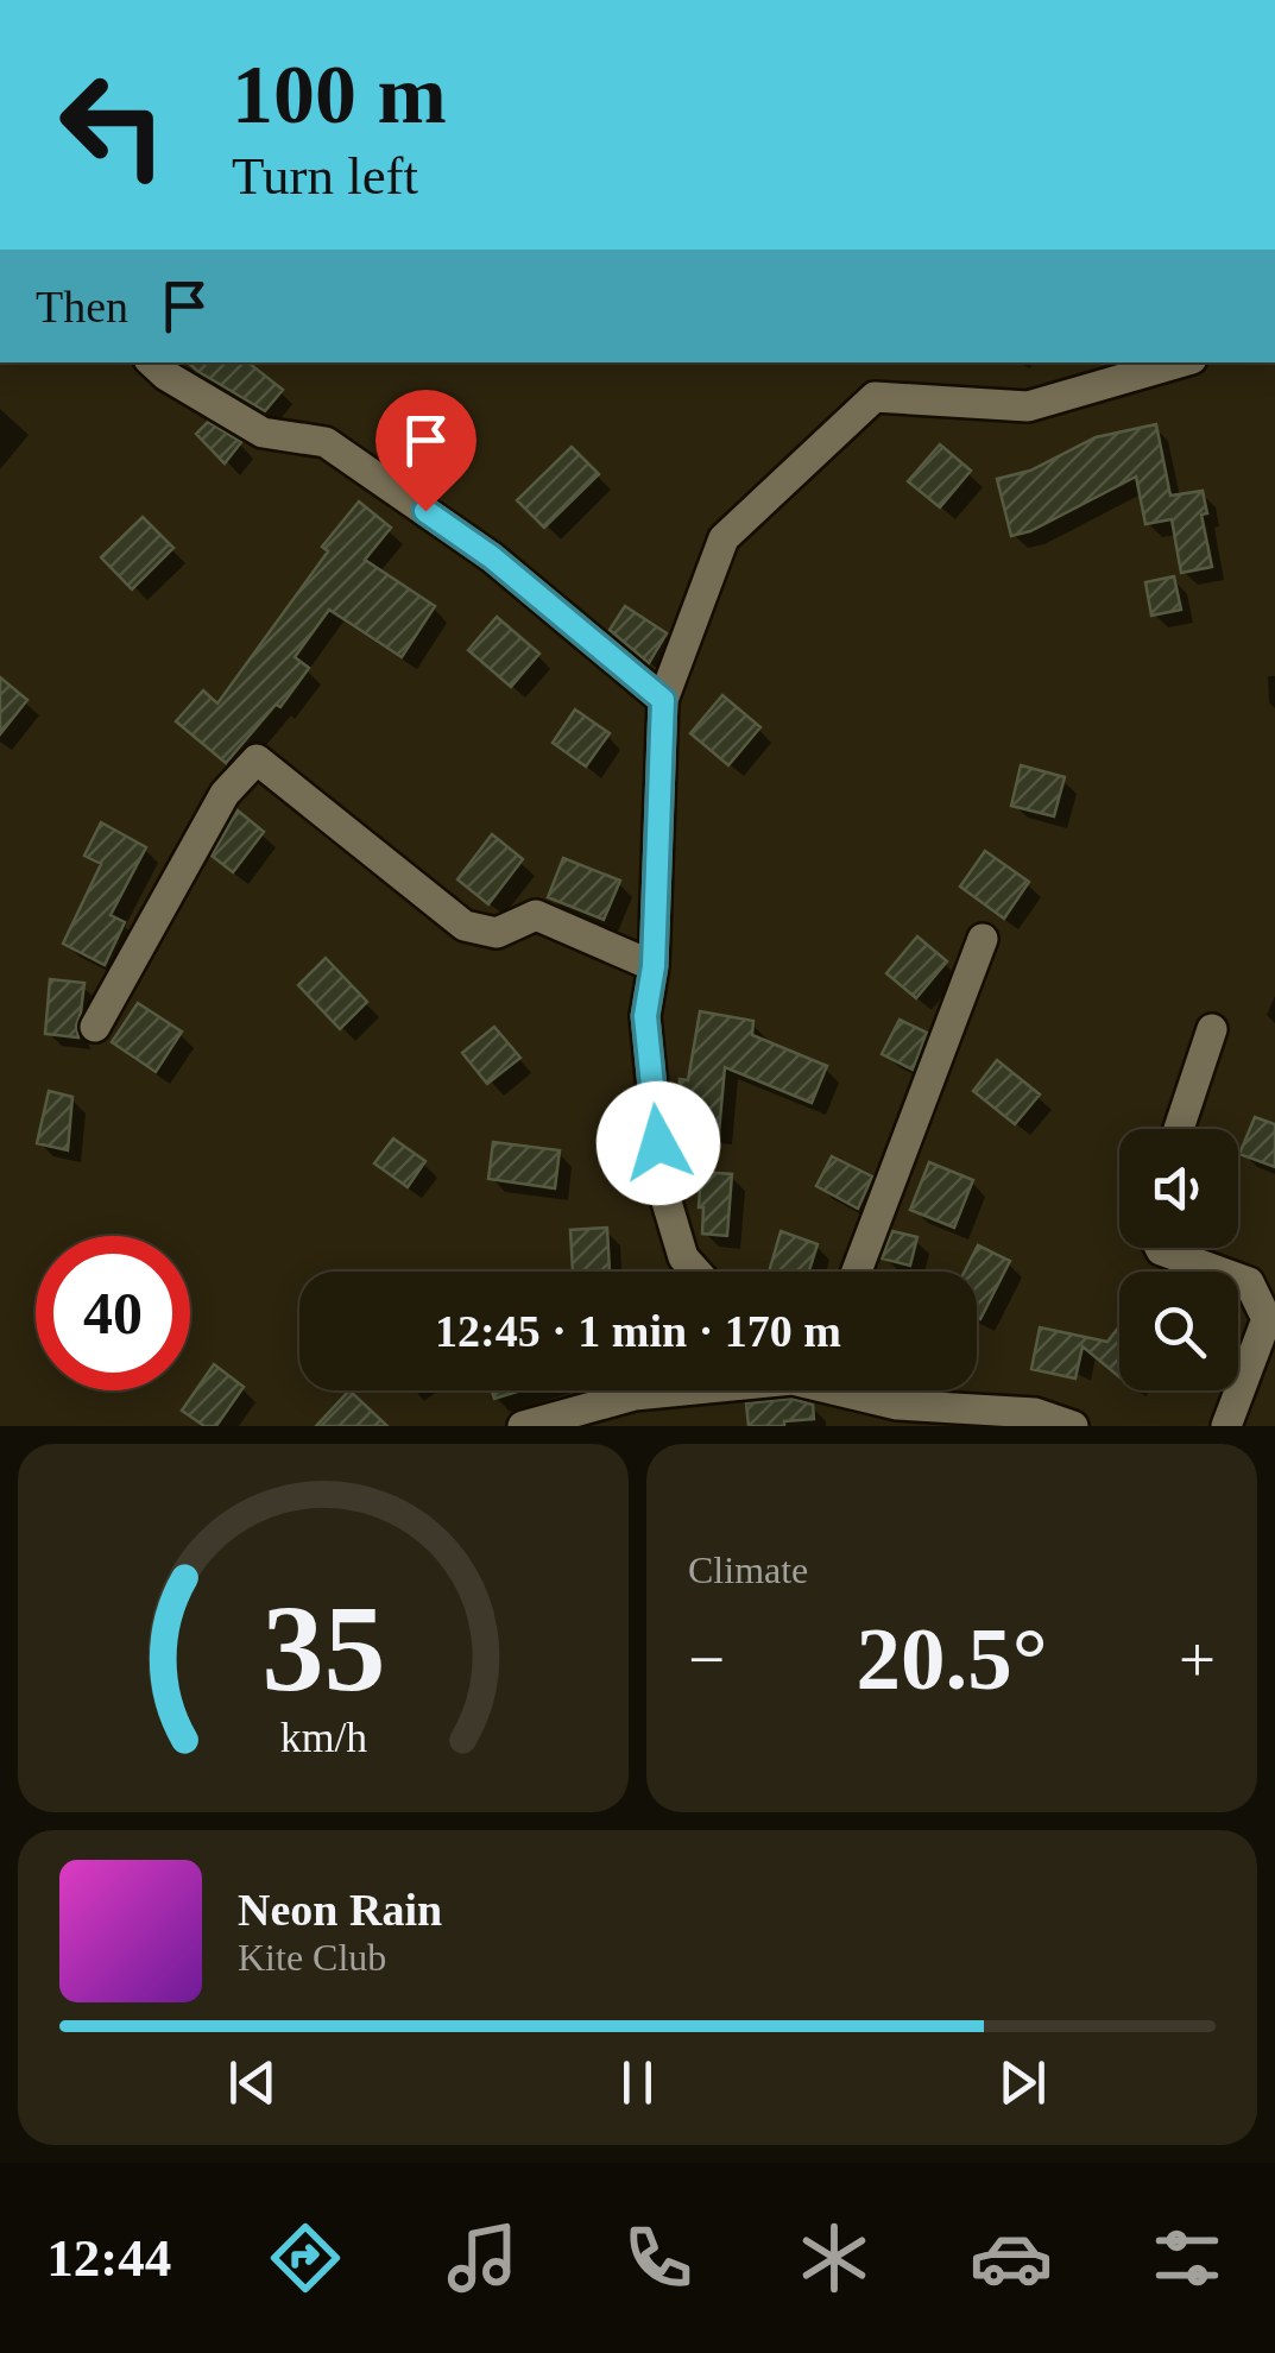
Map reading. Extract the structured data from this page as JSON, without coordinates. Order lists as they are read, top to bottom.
{
  "page": {
    "turn": ["100 m", "Turn left"],
    "then": "Then",
    "limit": "40",
    "trip": "12:45 · 1 min · 170 m",
    "tile": "Climate",
    "heat": ["−", "20.5°", "+"],
    "song": ["Neon Rain", "Kite Club"],
    "tabs": "12:44",
    "gauge": ["35", "km/h"]
  }
}
